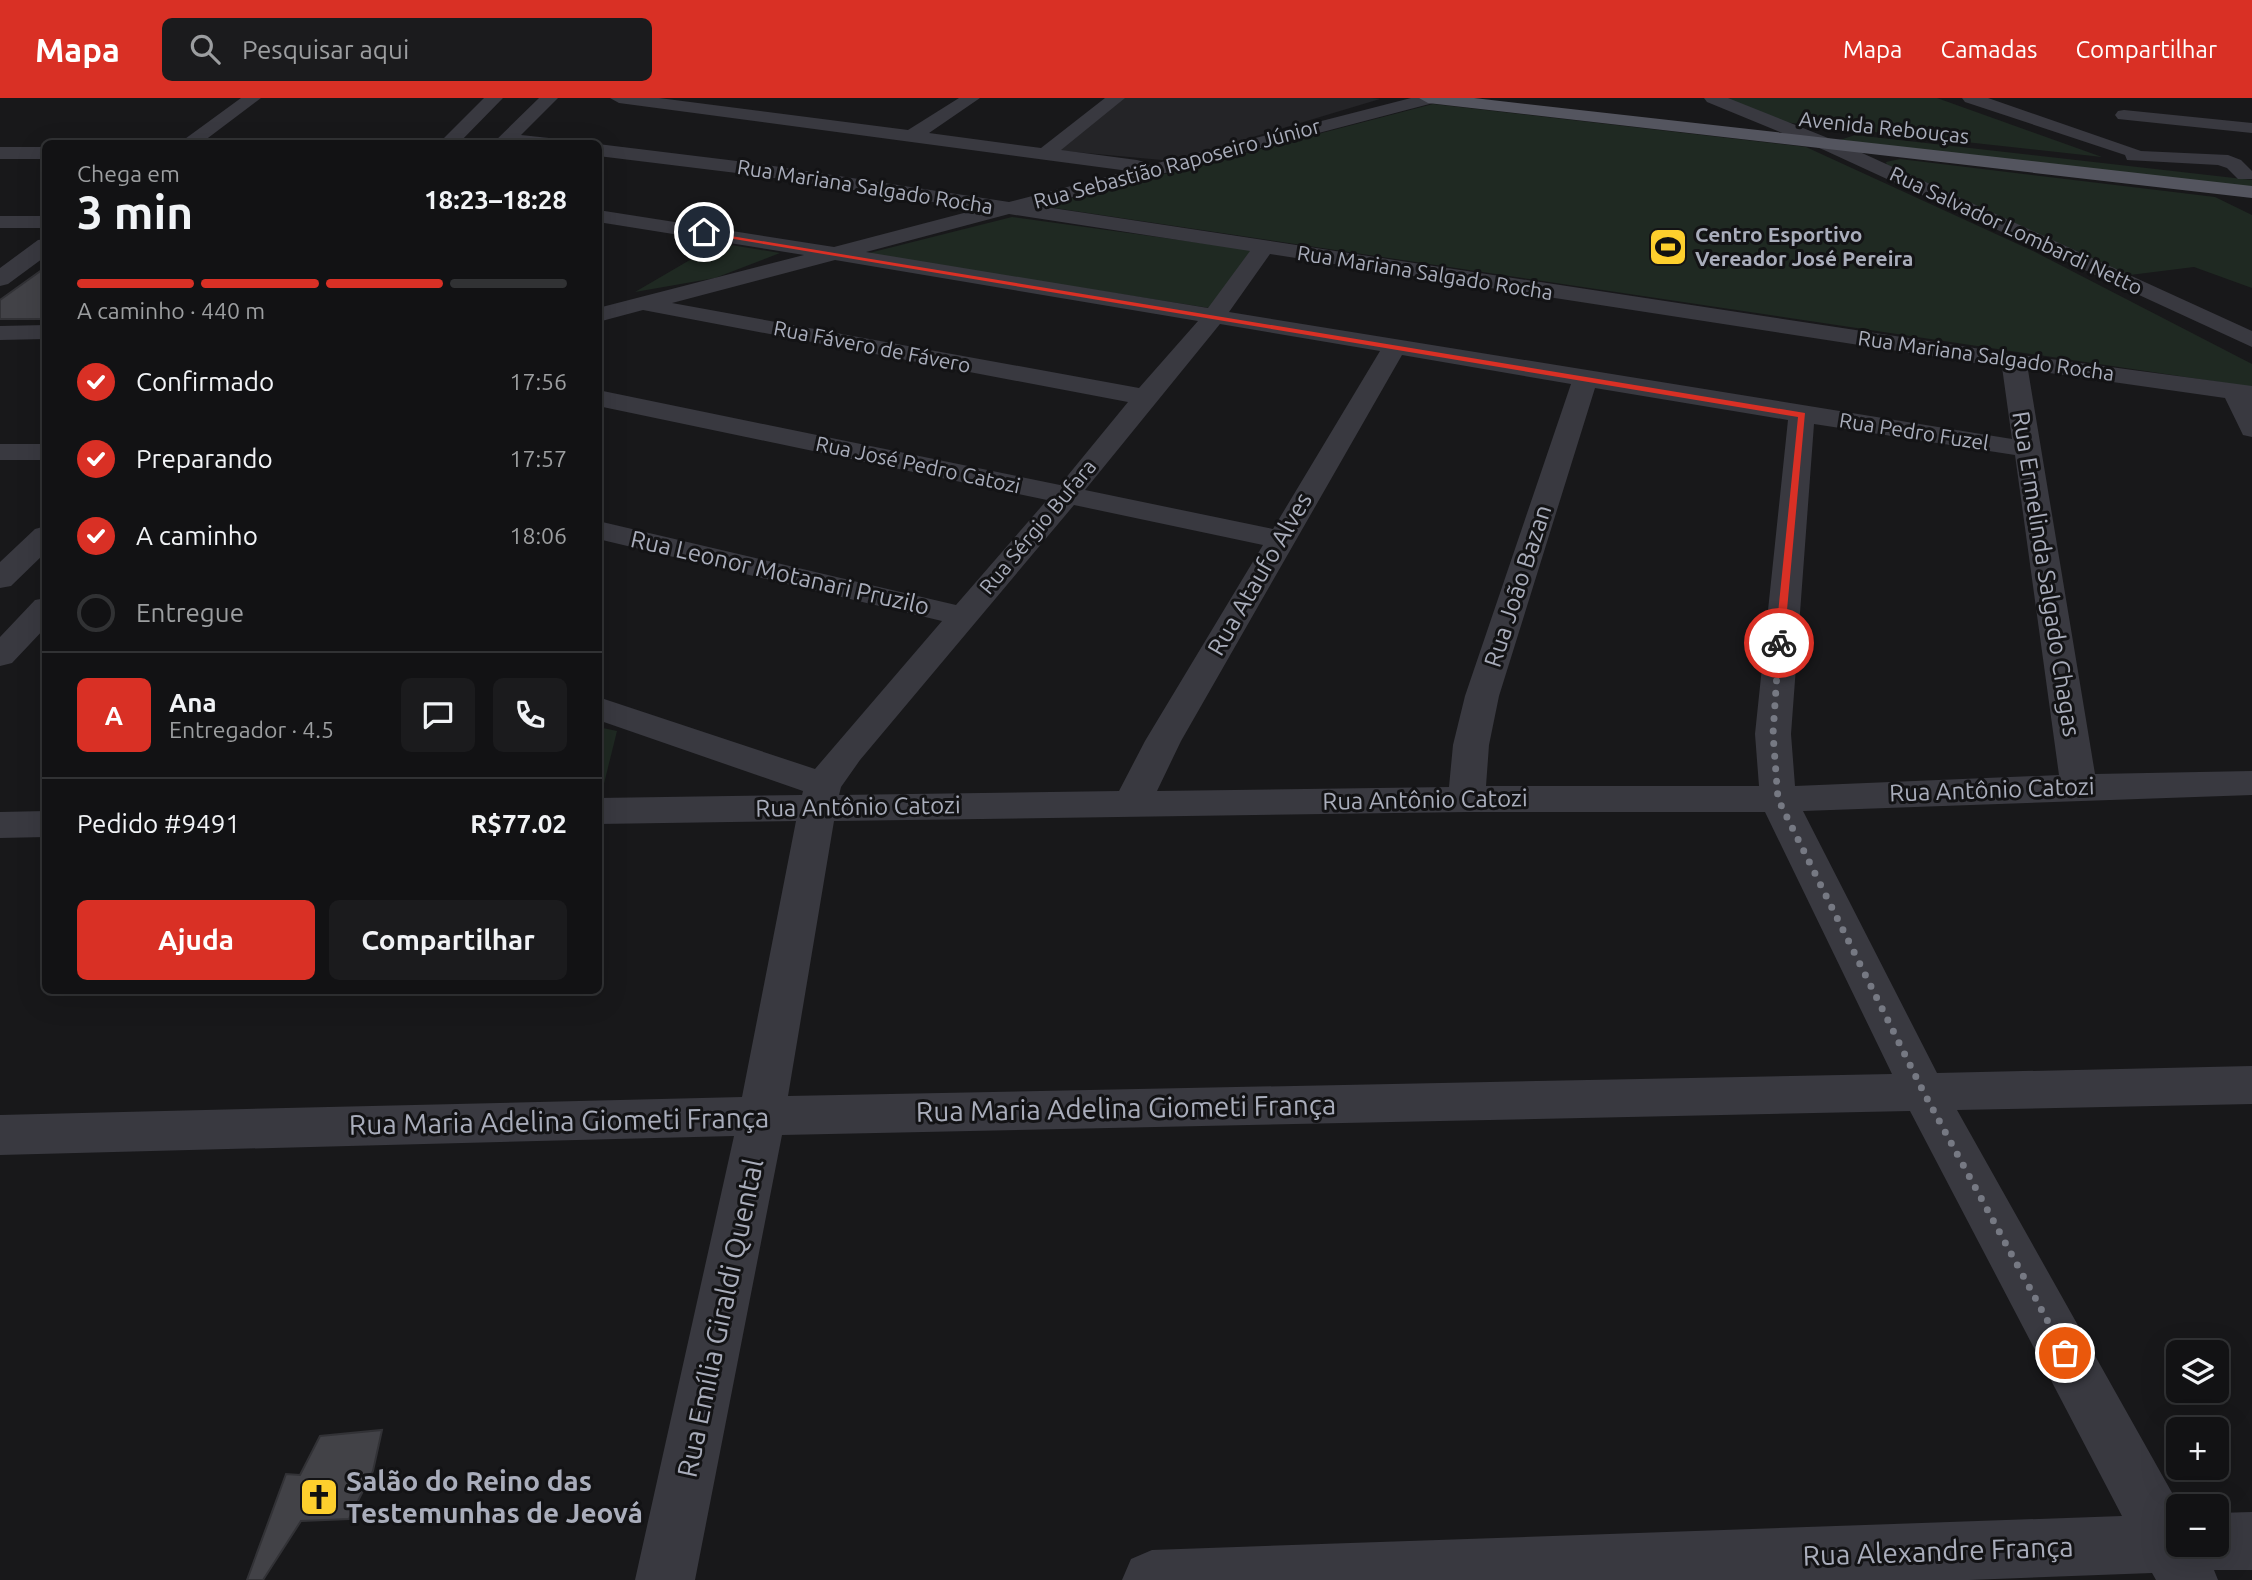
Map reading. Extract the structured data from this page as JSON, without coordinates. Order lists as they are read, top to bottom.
{
  "streets": {
    "main road": ["Avenida Rebouças"],
    "street": [
      "Rua Sebastião Raposeiro Júnior",
      "Rua Mariana Salgado Rocha",
      "Rua Salvador Lombardi Netto",
      "Rua Fávero de Fávero",
      "Rua Pedro Fuzel",
      "Rua José Pedro Catozi",
      "Rua Sérgio Bufara",
      "Rua Leonor Motanari Pruzilo",
      "Rua Ataufo Alves",
      "Rua Ermelinda Salgado Chagas",
      "Rua João Bazan",
      "Rua Antônio Catozi",
      "Rua Maria Adelina Giometi França",
      "Rua Emília Giraldi Quental",
      "Rua Alexandre França"
    ]
  },
  "crossings": [
    ["Avenida Rebouças", "Rua Sebastião Raposeiro Júnior"],
    ["Avenida Rebouças", "Rua Salvador Lombardi Netto"],
    ["Rua Sebastião Raposeiro Júnior", "Rua Mariana Salgado Rocha"],
    ["Rua Sebastião Raposeiro Júnior", "Rua Fávero de Fávero"],
    ["Rua Sebastião Raposeiro Júnior", "Rua Pedro Fuzel"],
    ["Rua Mariana Salgado Rocha", "Rua Sérgio Bufara"],
    ["Rua Mariana Salgado Rocha", "Rua Ermelinda Salgado Chagas"],
    ["Rua Fávero de Fávero", "Rua Sérgio Bufara"],
    ["Rua Pedro Fuzel", "Rua Sérgio Bufara"],
    ["Rua Pedro Fuzel", "Rua Ataufo Alves"],
    ["Rua Pedro Fuzel", "Rua Ermelinda Salgado Chagas"],
    ["Rua Pedro Fuzel", "Rua João Bazan"],
    ["Rua José Pedro Catozi", "Rua Sérgio Bufara"],
    ["Rua José Pedro Catozi", "Rua Ataufo Alves"],
    ["Rua Sérgio Bufara", "Rua Leonor Motanari Pruzilo"],
    ["Rua Sérgio Bufara", "Rua Antônio Catozi"],
    ["Rua Sérgio Bufara", "Rua Emília Giraldi Quental"],
    ["Rua Ataufo Alves", "Rua Antônio Catozi"],
    ["Rua Ermelinda Salgado Chagas", "Rua Antônio Catozi"],
    ["Rua João Bazan", "Rua Antônio Catozi"],
    ["Rua Antônio Catozi", "Rua Emília Giraldi Quental"],
    ["Rua Maria Adelina Giometi França", "Rua Emília Giraldi Quental"]
  ],
  "places": {
    "sports": ["Centro Esportivo Vereador José Pereira"],
    "church": ["Salão do Reino das Testemunhas de Jeová"]
  },
  "page": {
    "header": "Mapa",
    "search": "Pesquisar aqui",
    "nav": ["Mapa", "Camadas", "Compartilhar"],
    "heading": ["3 min", "Chega em", "18:23–18:28"],
    "panel": [
      "Ana",
      "Entregador · 4.5",
      "Pedido #9491",
      "R$77.02"
    ],
    "bar": "A caminho · 440 m",
    "list": [
      ["Confirmado", "17:56"],
      ["Preparando", "17:57"],
      ["A caminho", "18:06"],
      "Entregue"
    ],
    "round": "A",
    "buttons": ["Ajuda", "Compartilhar"],
    "map_buttons": ["+", "−"]
  }
}
